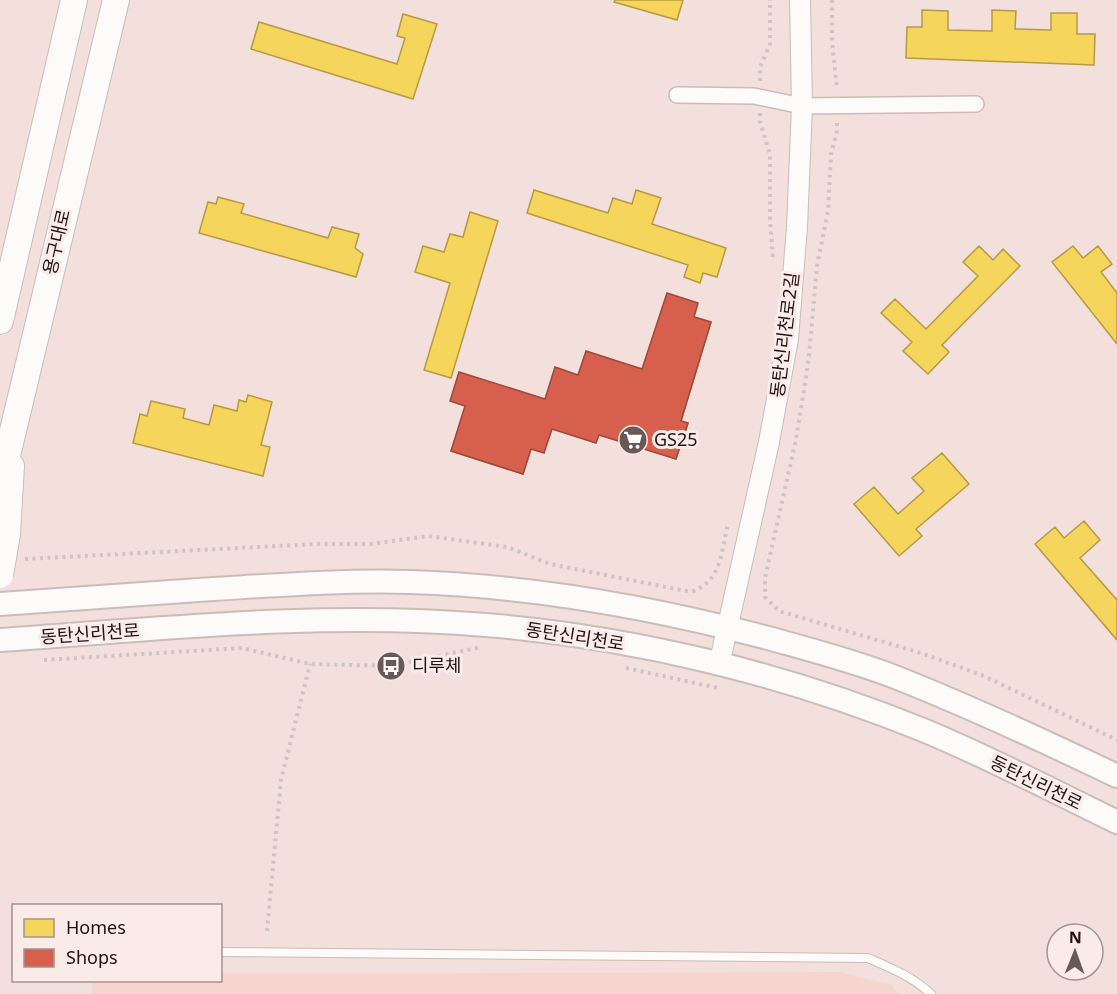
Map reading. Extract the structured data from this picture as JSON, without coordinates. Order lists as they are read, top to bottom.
{
  "streets": {
    "highway": ["용구대로"],
    "main road": ["동탄신리천로"],
    "street": ["동탄신리천로2길"]
  },
  "crossings": [
    ["동탄신리천로2길", "동탄신리천로"]
  ],
  "places": {
    "supermarket": ["GS25"],
    "bus stop": ["디루체"]
  },
  "legend": ["Homes", "Shops"],
  "north": "top"
}
